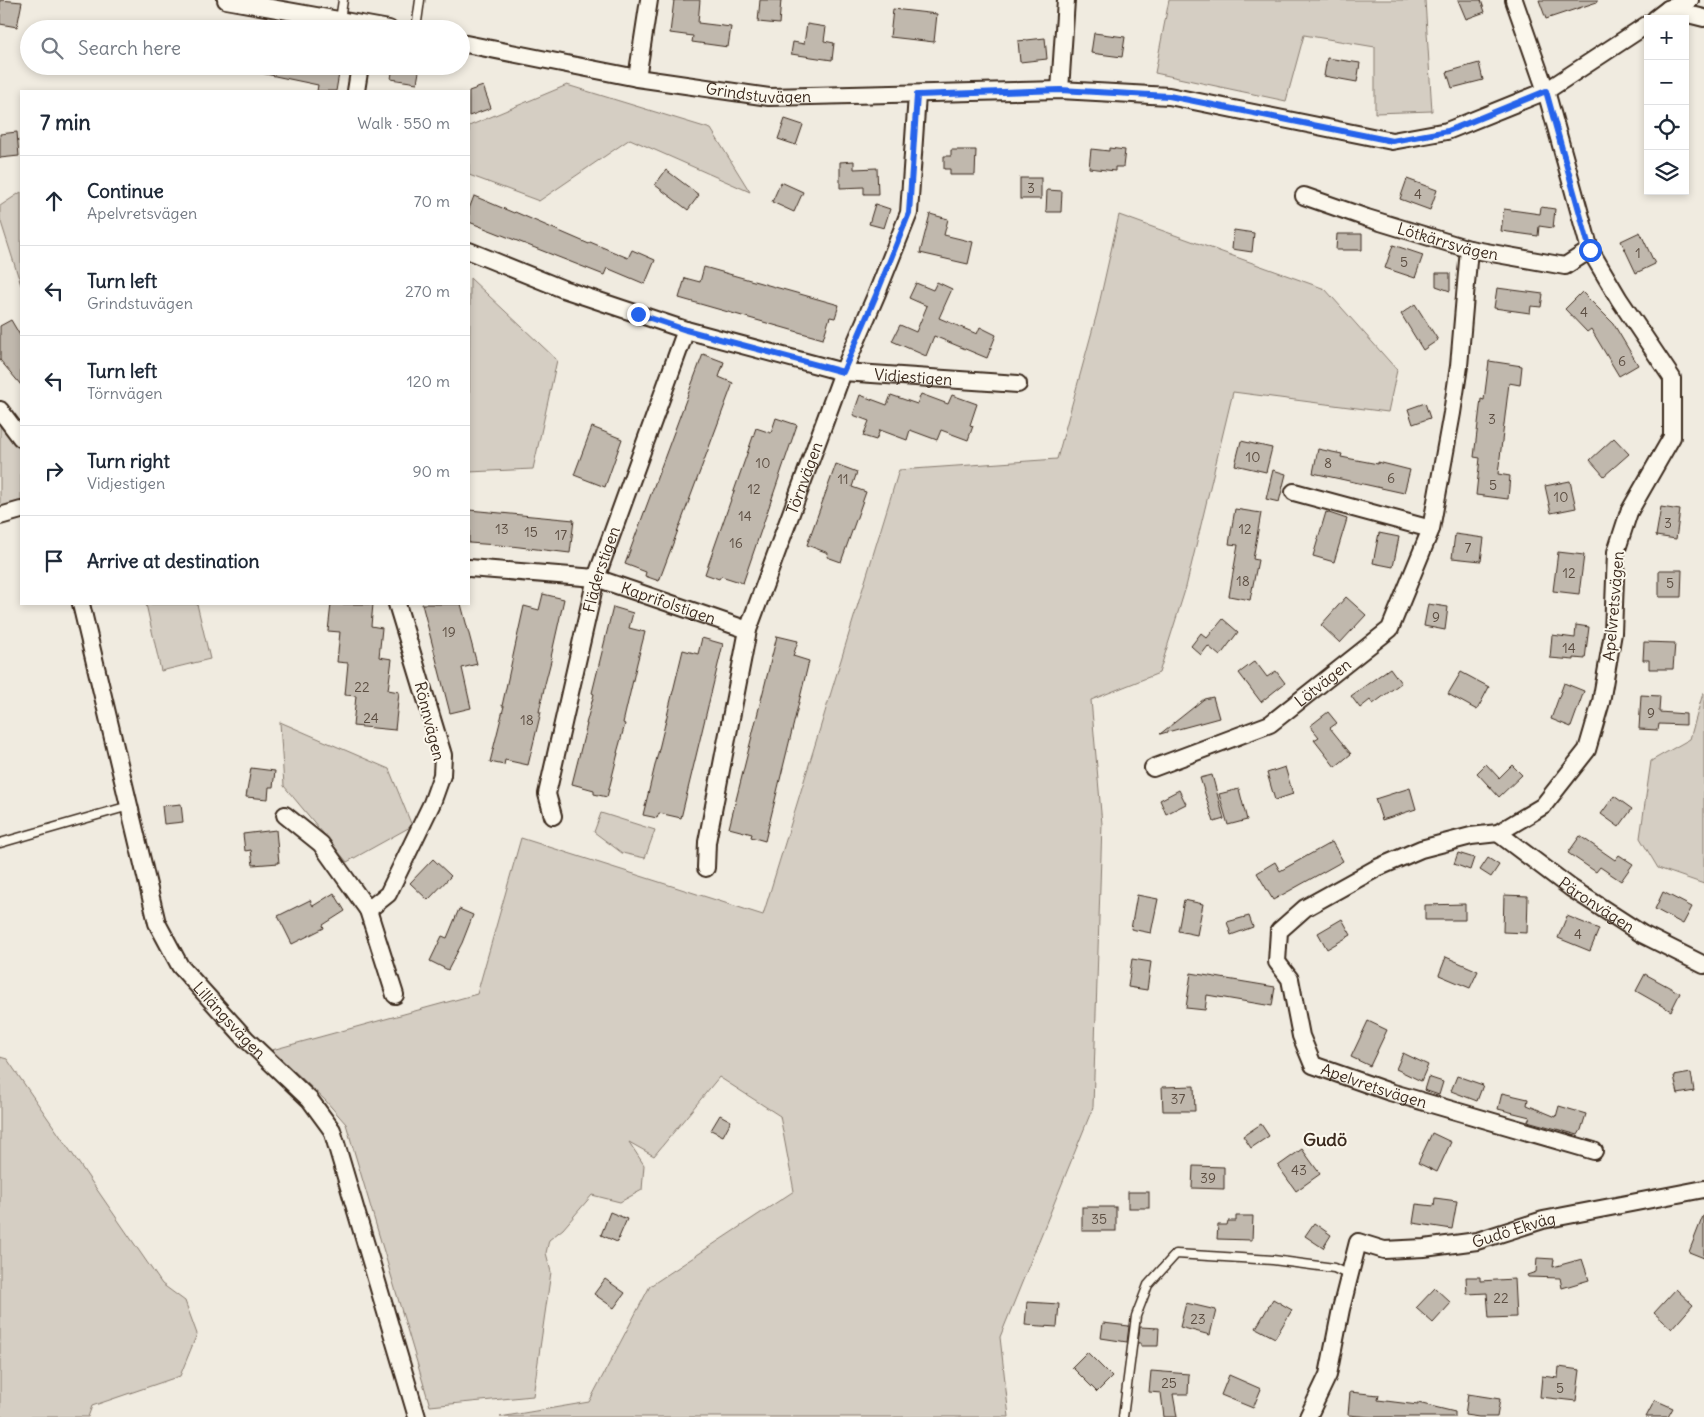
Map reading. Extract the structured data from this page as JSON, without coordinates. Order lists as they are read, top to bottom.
{
  "streets": {
    "street": [
      "Grindstuvägen",
      "Lötkärrsvägen",
      "Vidjestigen",
      "Törnvägen",
      "Fläderstigen",
      "Kaprifolstigen",
      "Apelvretsvägen",
      "Lötvägen",
      "Rönnvägen",
      "Päronvägen",
      "Lillängsvägen",
      "Gudö Ekväg"
    ]
  },
  "crossings": [
    ["Grindstuvägen", "Törnvägen"],
    ["Grindstuvägen", "Apelvretsvägen"],
    ["Lötkärrsvägen", "Apelvretsvägen"],
    ["Lötkärrsvägen", "Lötvägen"],
    ["Vidjestigen", "Törnvägen"],
    ["Vidjestigen", "Fläderstigen"],
    ["Törnvägen", "Kaprifolstigen"],
    ["Fläderstigen", "Kaprifolstigen"],
    ["Apelvretsvägen", "Päronvägen"]
  ],
  "districts": ["Gudö"],
  "house_numbers": [
    "3",
    "4",
    "1",
    "5",
    "4",
    "6",
    "3",
    "10",
    "10",
    "8",
    "6",
    "11",
    "5",
    "12",
    "10",
    "14",
    "3",
    "13",
    "12",
    "15",
    "17",
    "16",
    "7",
    "12",
    "18",
    "5",
    "9",
    "19",
    "14",
    "22",
    "9",
    "24",
    "18",
    "4",
    "37",
    "43",
    "39",
    "35",
    "22",
    "23",
    "25",
    "5"
  ],
  "page": {
    "map_buttons": ["+", "−"],
    "search": "Search here",
    "heading": ["7 min", "Walk · 550 m"],
    "list": [
      ["Continue", "Apelvretsvägen", "70 m"],
      ["Turn left", "Grindstuvägen", "270 m"],
      ["Turn left", "Törnvägen", "120 m"],
      ["Turn right", "Vidjestigen", "90 m"],
      "Arrive at destination"
    ]
  }
}
